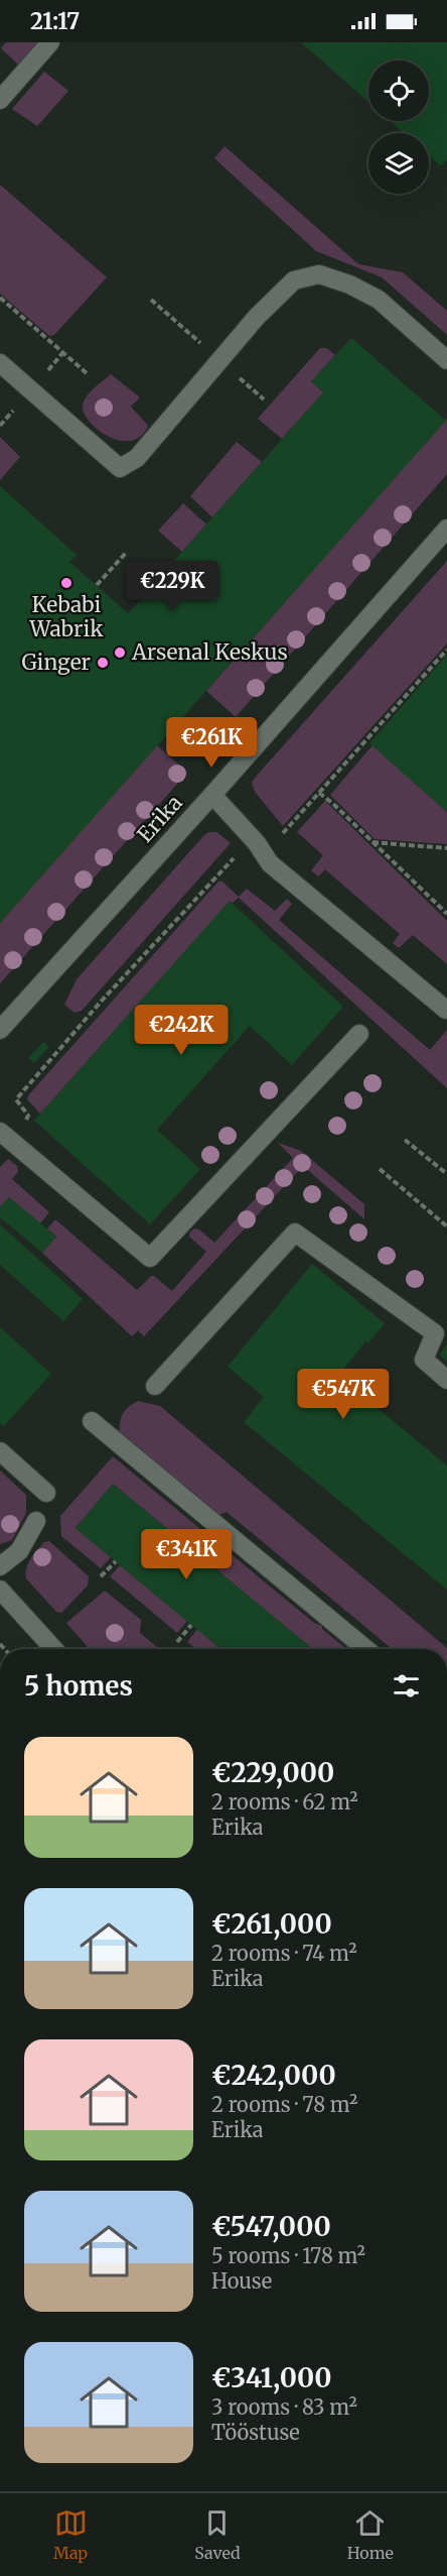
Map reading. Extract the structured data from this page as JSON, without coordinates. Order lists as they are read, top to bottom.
{
  "streets": {
    "street": ["Erika"]
  },
  "places": ["Kebabi Wabrik", "Arsenal Keskus", "Ginger"],
  "page": {
    "status": "21:17",
    "price": [
      "€229K",
      "€261K",
      "€242K",
      "€547K",
      "€341K"
    ],
    "heading": "5 homes",
    "list": [
      {
        "name": "€229,000",
        "note": "2 rooms · 62 m² · Erika"
      },
      {
        "name": "€261,000",
        "note": "2 rooms · 74 m² · Erika"
      },
      {
        "name": "€242,000",
        "note": "2 rooms · 78 m² · Erika"
      },
      {
        "name": "€547,000",
        "note": "5 rooms · 178 m² · House"
      },
      {
        "name": "€341,000",
        "note": "3 rooms · 83 m² · Tööstuse"
      }
    ],
    "tabs": ["Map", "Saved", "Home"]
  }
}
